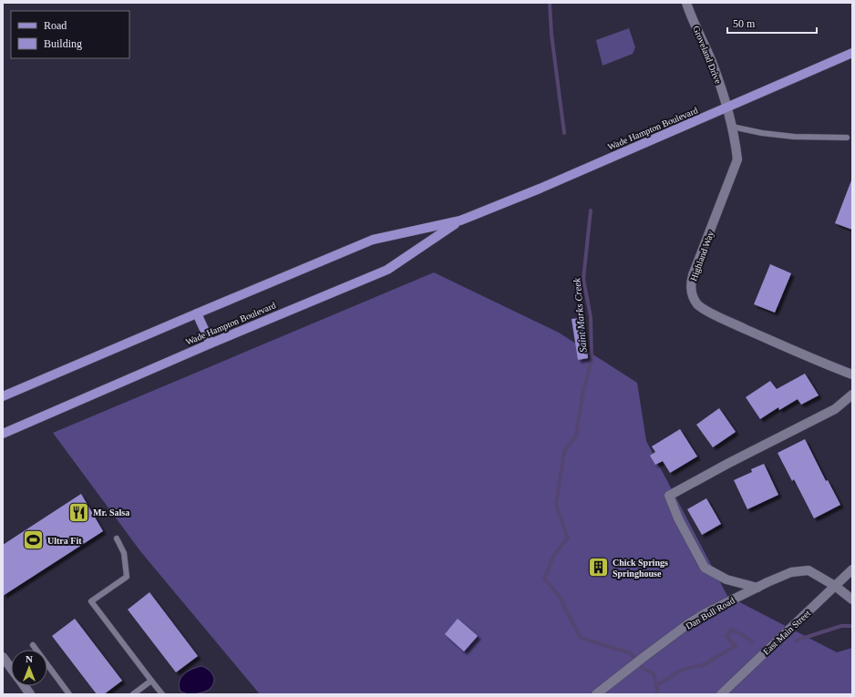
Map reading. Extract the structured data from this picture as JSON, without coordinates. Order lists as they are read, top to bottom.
{
  "streets": {
    "main road": ["Wade Hampton Boulevard"],
    "street": [
      "Groveland Drive",
      "Highland Way",
      "Dan Bull Road",
      "East Main Street"
    ]
  },
  "crossings": [
    ["Groveland Drive", "Wade Hampton Boulevard"],
    ["Groveland Drive", "Highland Way"],
    ["Wade Hampton Boulevard", "Highland Way"],
    ["Dan Bull Road", "East Main Street"]
  ],
  "water": ["Saint Marks Creek"],
  "places": {
    "restaurant": ["Mr. Salsa"],
    "sports": ["Ultra Fit"],
    "building": ["Chick Springs Springhouse"]
  },
  "legend": ["Road", "Building"],
  "scale_bar": "50 m",
  "north": "top"
}
